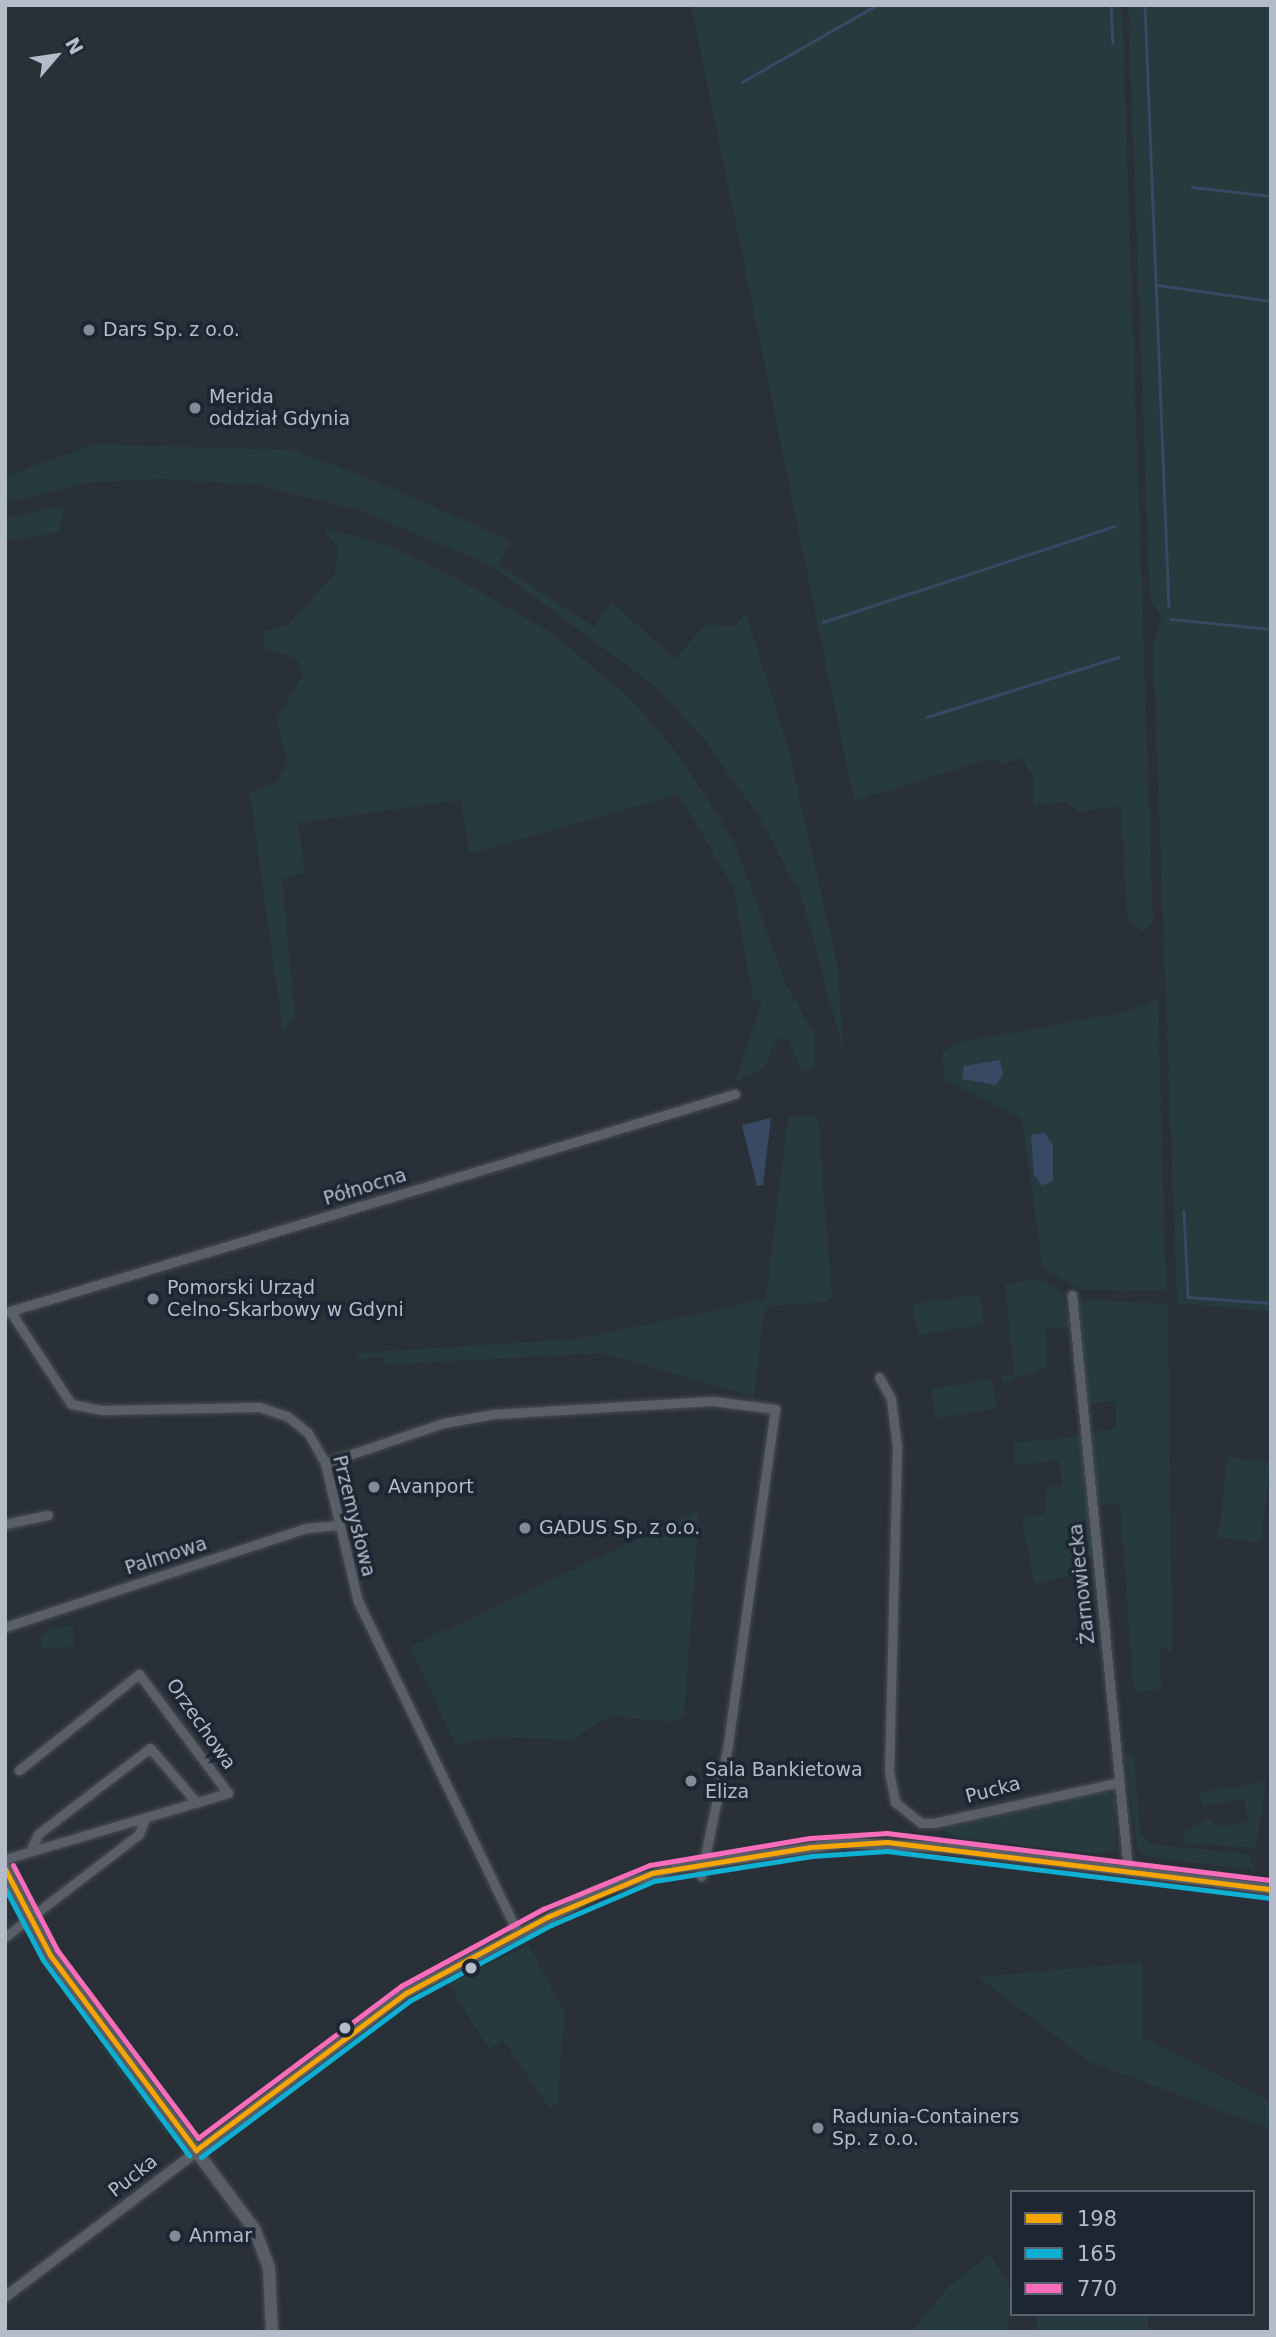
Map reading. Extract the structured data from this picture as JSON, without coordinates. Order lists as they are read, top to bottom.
{
  "streets": {
    "street": [
      "Północna",
      "Przemysłowa",
      "Palmowa",
      "Żarnowiecka",
      "Orzechowa",
      "Pucka"
    ]
  },
  "crossings": [
    ["Północna", "Przemysłowa"],
    ["Przemysłowa", "Palmowa"],
    ["Przemysłowa", "Pucka"],
    ["Żarnowiecka", "Pucka"]
  ],
  "places": [
    "Dars Sp. z o.o.",
    "Merida oddział Gdynia",
    "Pomorski Urząd Celno-Skarbowy w Gdyni",
    "Avanport",
    "GADUS Sp. z o.o.",
    "Sala Bankietowa Eliza",
    "Radunia-Containers Sp. z o.o.",
    "Anmar"
  ],
  "lines": ["transit line 770", "transit line 198", "transit line 165"],
  "legend": ["198", "165", "770"],
  "north": "top right"
}
